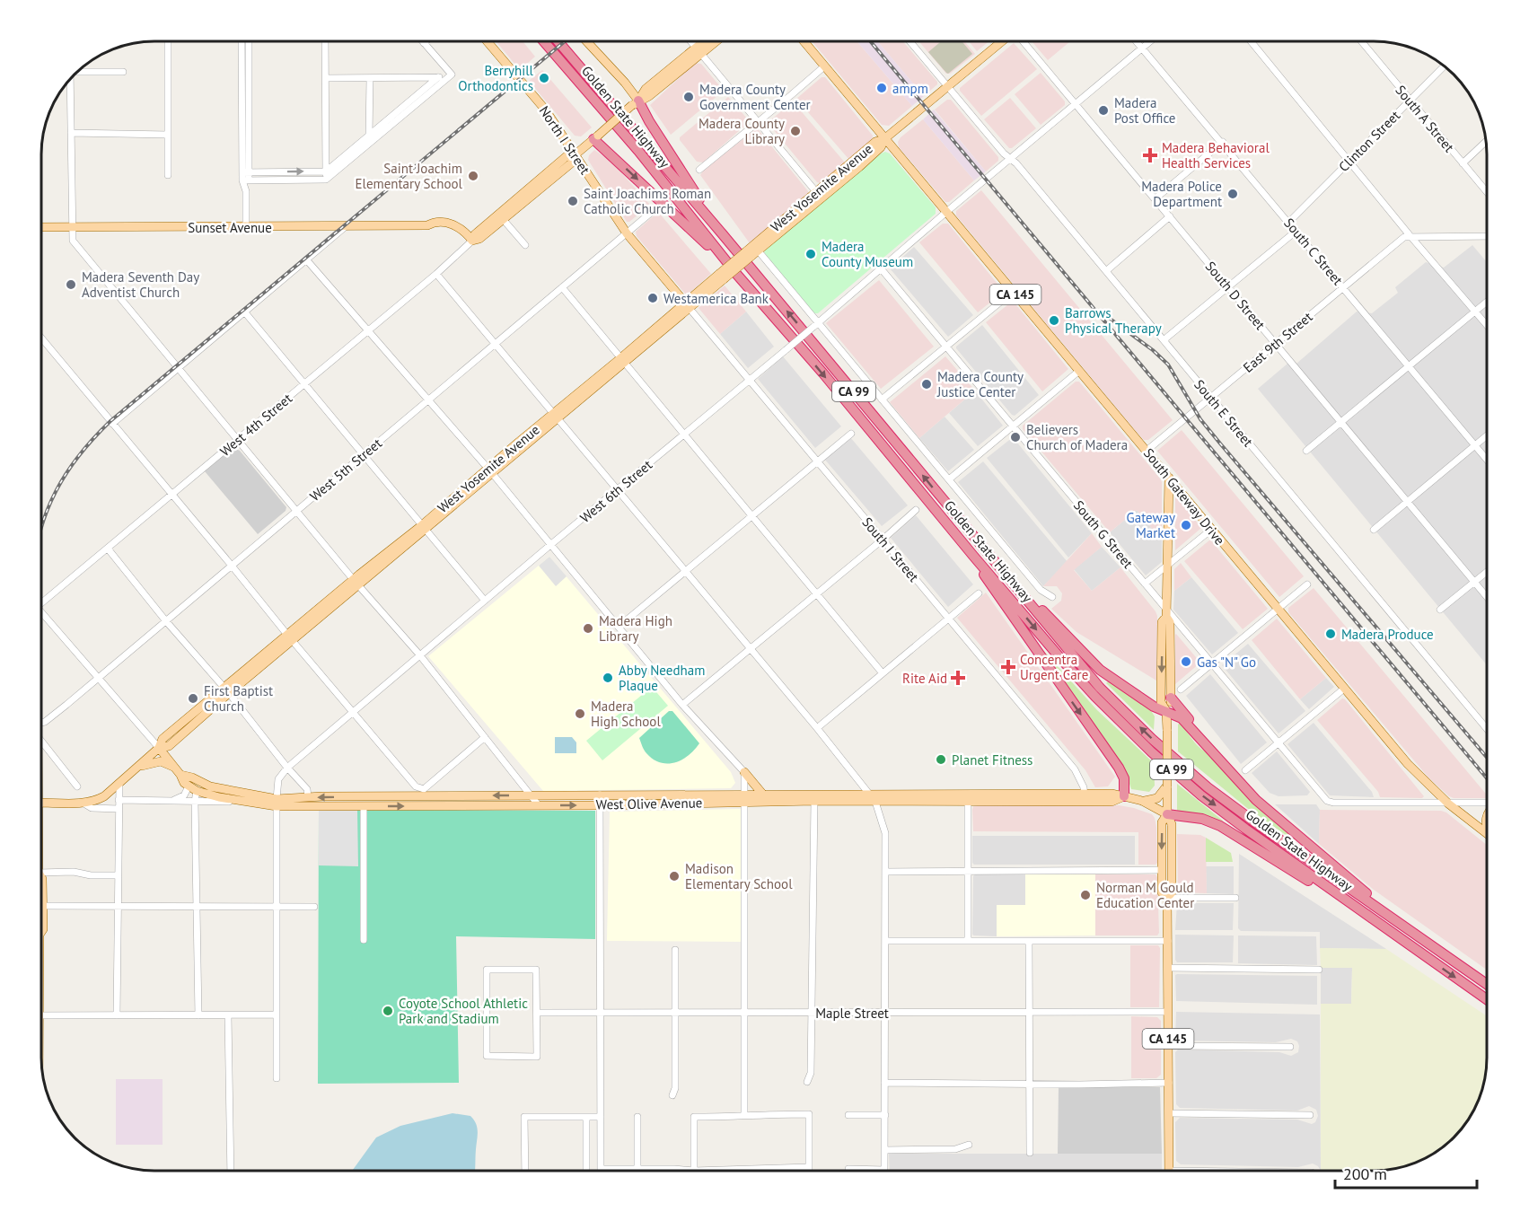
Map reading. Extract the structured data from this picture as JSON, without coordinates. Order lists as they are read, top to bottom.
{
  "streets": {
    "highway": ["Golden State Highway", "CA 99"],
    "main road": [
      "North I Street",
      "West Yosemite Avenue",
      "Sunset Avenue",
      "CA 145",
      "West 4th Street",
      "South Gateway Drive",
      "West Olive Avenue"
    ],
    "street": [
      "South A Street",
      "Clinton Street",
      "South C Street",
      "South D Street",
      "East 9th Street",
      "South E Street",
      "West 5th Street",
      "West 6th Street",
      "South G Street",
      "South I Street",
      "Maple Street"
    ]
  },
  "crossings": [
    ["South A Street", "Clinton Street"],
    ["North I Street", "West Yosemite Avenue"],
    ["North I Street", "West 4th Street"],
    ["North I Street", "West 5th Street"],
    ["North I Street", "South I Street"],
    ["Clinton Street", "South C Street"],
    ["West Yosemite Avenue", "South E Street"],
    ["West Yosemite Avenue", "South Gateway Drive"],
    ["West Yosemite Avenue", "South I Street"],
    ["West Yosemite Avenue", "West Olive Avenue"],
    ["Sunset Avenue", "West 4th Street"],
    ["South C Street", "East 9th Street"],
    ["South C Street", "West 6th Street"],
    ["CA 145", "South Gateway Drive"],
    ["CA 145", "South G Street"],
    ["CA 145", "West Olive Avenue"],
    ["CA 145", "Maple Street"],
    ["South D Street", "East 9th Street"],
    ["South D Street", "West 6th Street"],
    ["East 9th Street", "South E Street"],
    ["East 9th Street", "South Gateway Drive"],
    ["South E Street", "West 6th Street"],
    ["West 6th Street", "South Gateway Drive"],
    ["West 6th Street", "South G Street"],
    ["West 6th Street", "South I Street"],
    ["West 6th Street", "West Olive Avenue"],
    ["South Gateway Drive", "South G Street"],
    ["South I Street", "West Olive Avenue"]
  ],
  "places": {
    "other": [
      "Berryhill Orthodontics",
      "ampm",
      "Madera County Government Center",
      "Madera Post Office",
      "Madera County Library",
      "Saint Joachim Elementary School",
      "Madera Police Department",
      "Saint Joachims Roman Catholic Church",
      "Madera County Museum",
      "Madera Seventh Day Adventist Church",
      "Westamerica Bank",
      "Barrows Physical Therapy",
      "Madera County Justice Center",
      "Believers Church of Madera",
      "Gateway Market",
      "Madera High Library",
      "Madera Produce",
      "Gas \"N\" Go",
      "Abby Needham Plaque",
      "First Baptist Church",
      "Madera High School",
      "Planet Fitness",
      "Madison Elementary School",
      "Norman M Gould Education Center",
      "Coyote School Athletic Park and Stadium"
    ],
    "health": ["Madera Behavioral Health Services", "Concentra Urgent Care", "Rite Aid"]
  },
  "scale_bar": "200 m"
}
